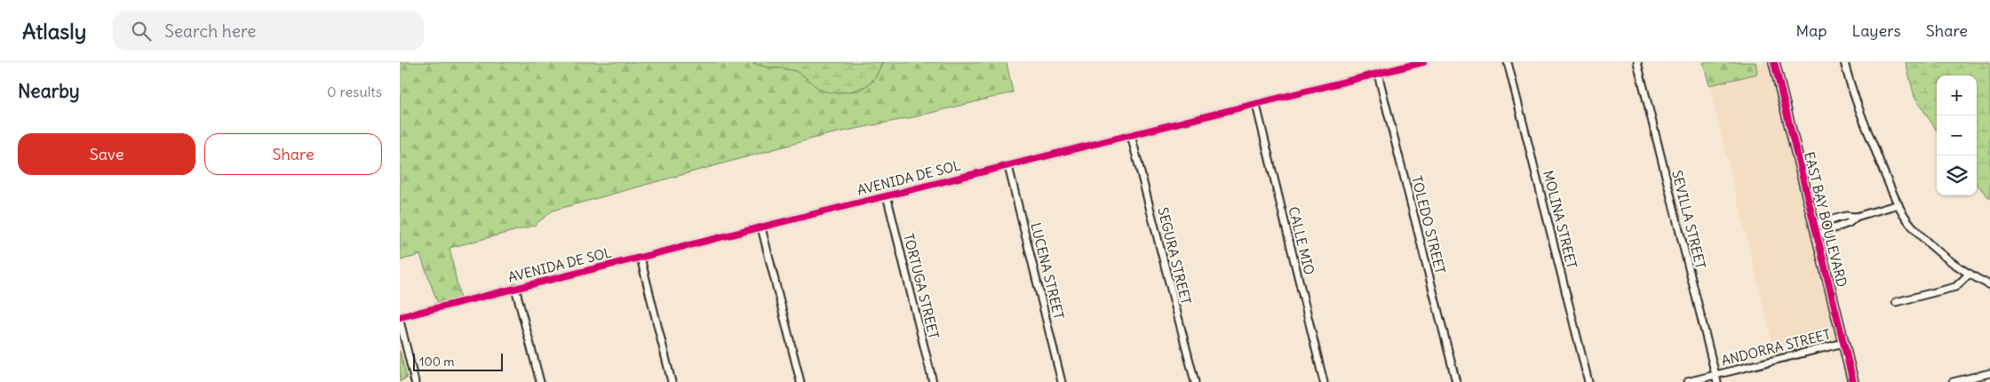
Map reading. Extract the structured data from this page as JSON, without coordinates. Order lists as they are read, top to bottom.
{
  "streets": {
    "main road": ["EAST BAY BOULEVARD"],
    "street": [
      "AVENIDA DE SOL",
      "MOLINA STREET",
      "SEVILLA STREET",
      "TOLEDO STREET",
      "CALLE MIO",
      "SEGURA STREET",
      "LUCENA STREET",
      "TORTUGA STREET",
      "ANDORRA STREET"
    ]
  },
  "crossings": [
    ["AVENIDA DE SOL", "TOLEDO STREET"],
    ["AVENIDA DE SOL", "CALLE MIO"],
    ["AVENIDA DE SOL", "SEGURA STREET"],
    ["AVENIDA DE SOL", "LUCENA STREET"],
    ["AVENIDA DE SOL", "TORTUGA STREET"],
    ["SEVILLA STREET", "ANDORRA STREET"],
    ["EAST BAY BOULEVARD", "ANDORRA STREET"]
  ],
  "scale_bar": "100 m",
  "page": {
    "header": "Atlasly",
    "search": "Search here",
    "nav": ["Map", "Layers", "Share"],
    "heading": ["Nearby", "0 results"],
    "map_buttons": ["+", "−"],
    "buttons": ["Save", "Share"],
    "scale": "100 m"
  }
}
